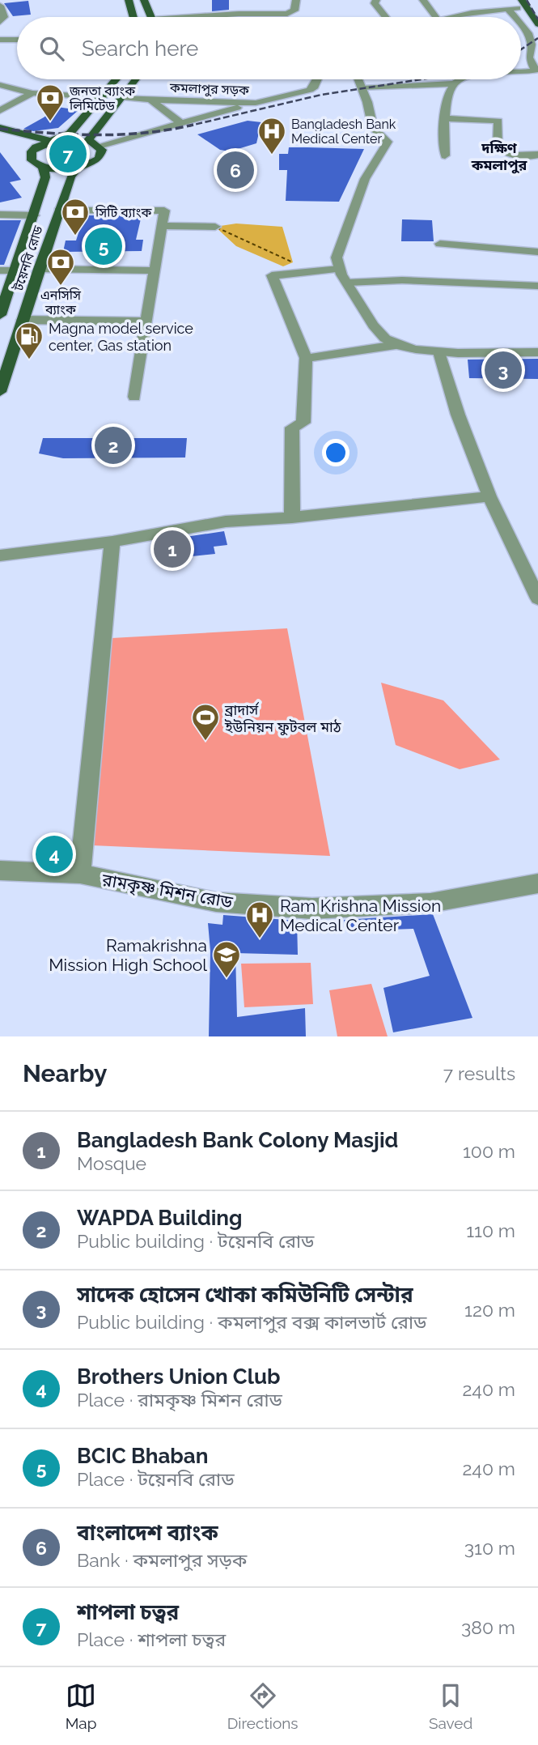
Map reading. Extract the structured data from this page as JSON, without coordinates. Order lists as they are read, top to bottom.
{
  "streets": {
    "main road": ["টয়েনবি রোড"],
    "street": ["কমলাপুর সড়ক", "রামকৃষ্ণ মিশন রোড"]
  },
  "districts": ["দক্ষিণ কমলাপুর"],
  "places": {
    "bank": ["জনতা ব্যাংক লিমিটেড", "সিটি ব্যাংক", "এনসিসি ব্যাংক"],
    "hospital": ["Bangladesh Bank Medical Center", "Ram Krishna Mission Medical Center"],
    "fuel station": ["Magna model service center, Gas station"],
    "sports": ["ব্রাদার্স ইউনিয়ন ফুটবল মাঠ"],
    "school or university": ["Ramakrishna Mission High School"]
  },
  "page": {
    "search": "Search here",
    "pins": [
      "7",
      "6",
      "5",
      "3",
      "2",
      "1",
      "4"
    ],
    "heading": ["Nearby", "7 results"],
    "list": [
      {
        "mark": "1",
        "name": "Bangladesh Bank Colony Masjid",
        "note": "Mosque",
        "value": "100 m"
      },
      {
        "mark": "2",
        "name": "WAPDA Building",
        "note": "Public building · টয়েনবি রোড",
        "value": "110 m"
      },
      {
        "mark": "3",
        "name": "সাদেক হোসেন খোকা কমিউনিটি সেন্টার",
        "note": "Public building · কমলাপুর বক্স কালভার্ট রোড",
        "value": "120 m"
      },
      {
        "mark": "4",
        "name": "Brothers Union Club",
        "note": "Place · রামকৃষ্ণ মিশন রোড",
        "value": "240 m"
      },
      {
        "mark": "5",
        "name": "BCIC Bhaban",
        "note": "Place · টয়েনবি রোড",
        "value": "240 m"
      },
      {
        "mark": "6",
        "name": "বাংলাদেশ ব্যাংক",
        "note": "Bank · কমলাপুর সড়ক",
        "value": "310 m"
      },
      {
        "mark": "7",
        "name": "শাপলা চত্বর",
        "note": "Place · শাপলা চত্বর",
        "value": "380 m"
      }
    ],
    "nav": ["Map", "Directions", "Saved"]
  }
}
